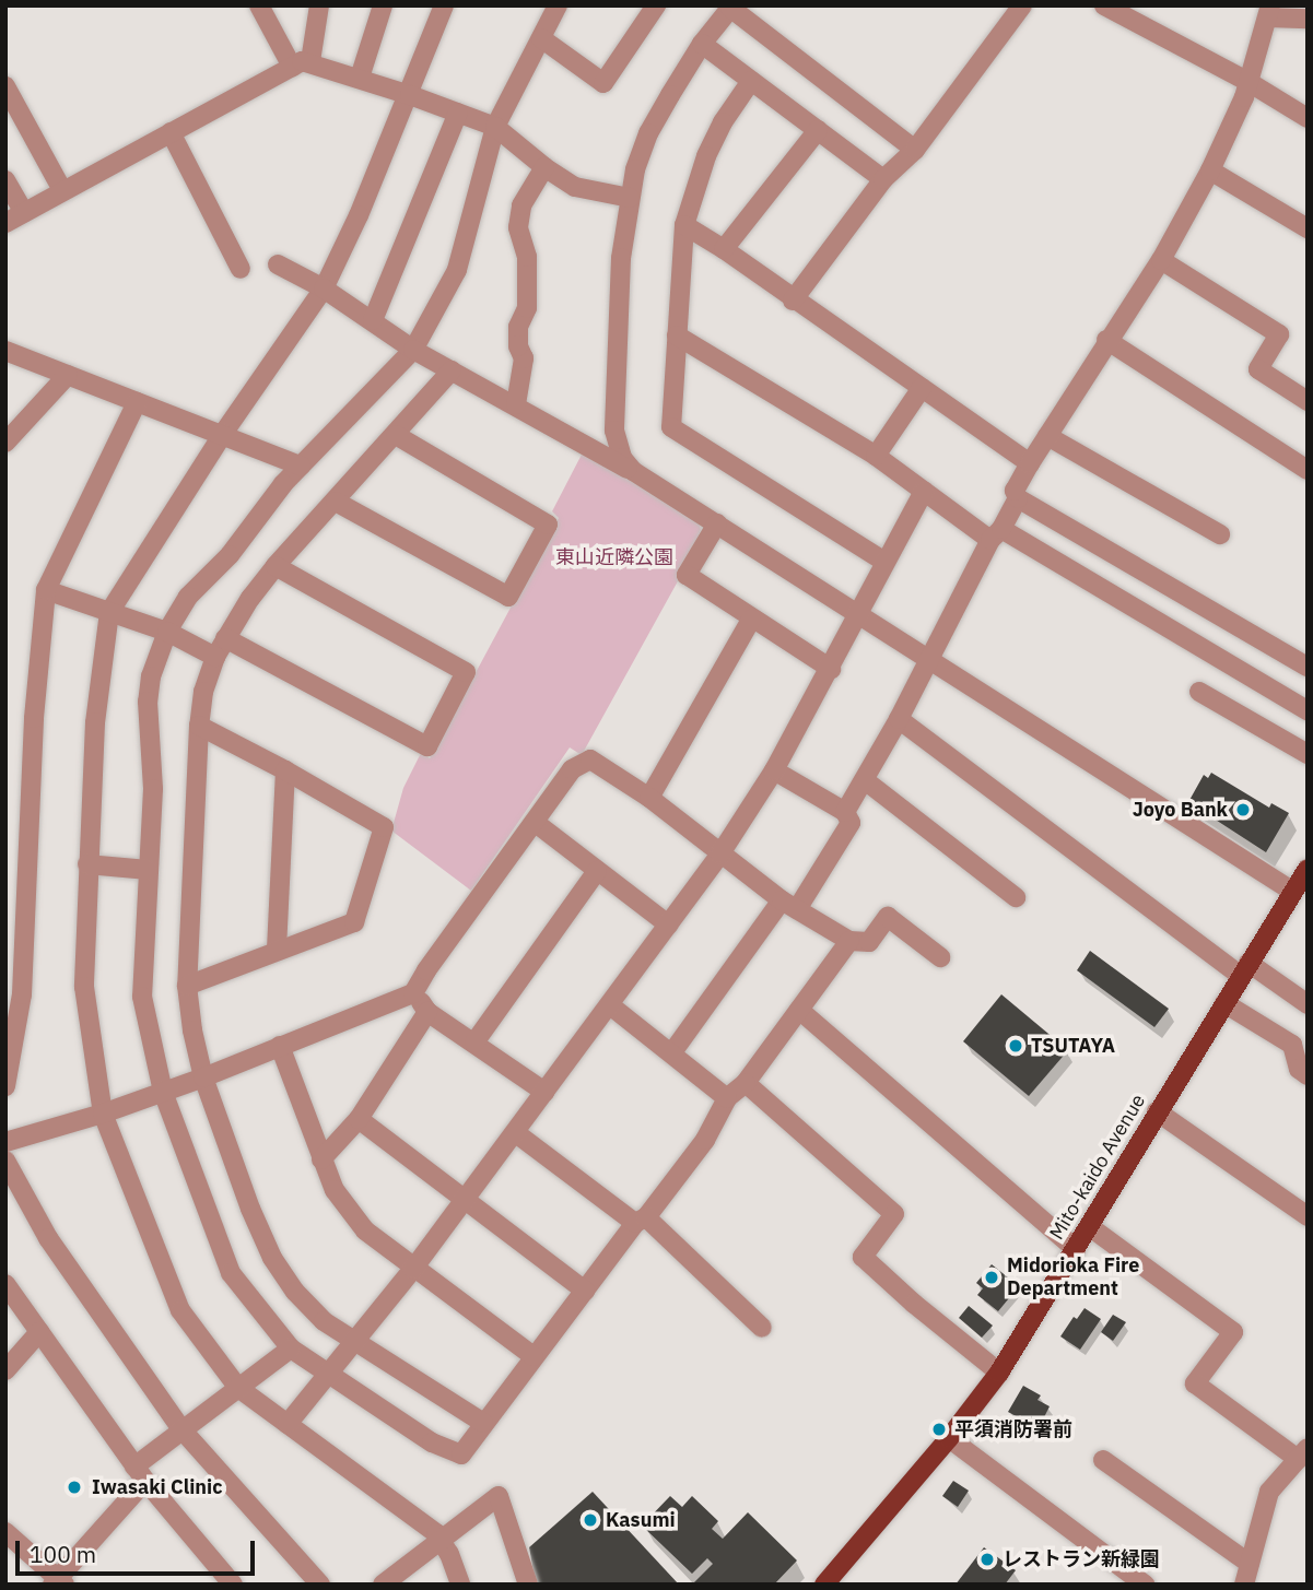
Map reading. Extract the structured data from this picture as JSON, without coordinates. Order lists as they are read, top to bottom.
{
  "streets": {
    "main road": ["Mito-kaido Avenue"]
  },
  "parks": ["東山近隣公園"],
  "places": [
    "Joyo Bank",
    "TSUTAYA",
    "Midorioka Fire Department",
    "平須消防署前",
    "Iwasaki Clinic",
    "Kasumi",
    "レストラン新緑園"
  ],
  "scale_bar": "100 m"
}
